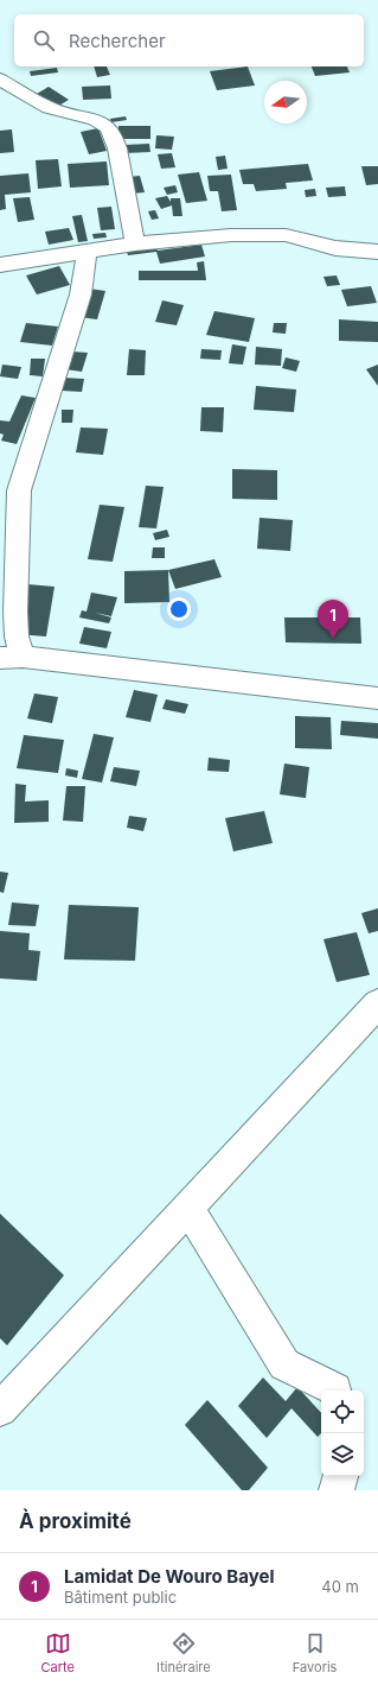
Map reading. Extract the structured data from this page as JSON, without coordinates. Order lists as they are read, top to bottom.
{
  "north": "left",
  "page": {
    "search": "Rechercher",
    "pins": "1",
    "heading": "À proximité",
    "list": [
      {
        "mark": "1",
        "name": "Lamidat De Wouro Bayel",
        "note": "Bâtiment public",
        "value": "40 m"
      }
    ],
    "nav": ["Carte", "Itinéraire", "Favoris"]
  }
}
